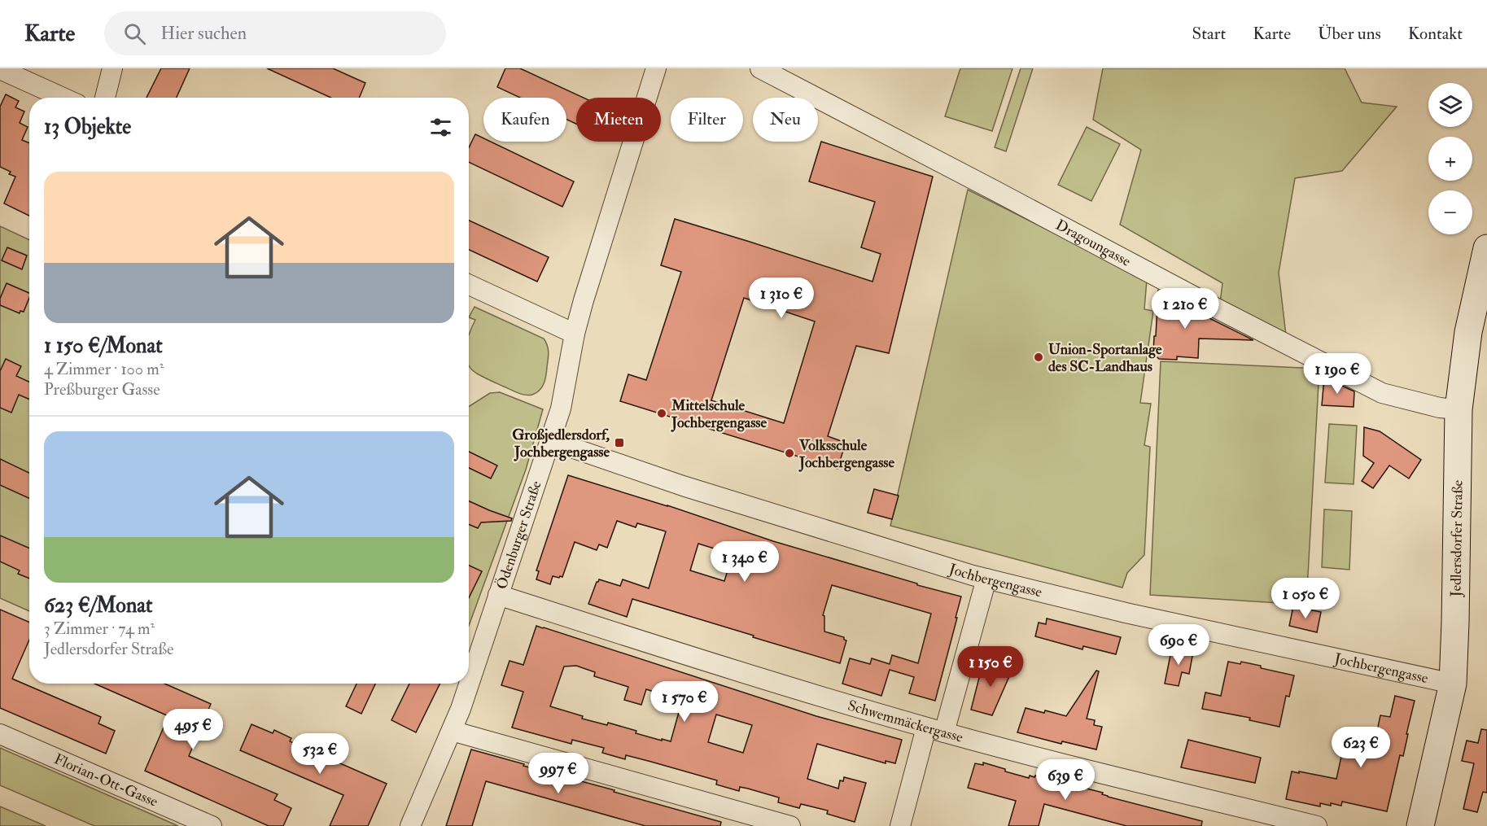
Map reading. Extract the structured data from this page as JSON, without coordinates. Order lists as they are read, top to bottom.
{
  "streets": {
    "street": [
      "Dragoungasse",
      "Ödenburger Straße",
      "Jedlersdorfer Straße",
      "Jochbergengasse",
      "Schwemmäckergasse",
      "Florian-Ott-Gasse"
    ]
  },
  "crossings": [
    ["Dragoungasse", "Jedlersdorfer Straße"],
    ["Ödenburger Straße", "Jochbergengasse"],
    ["Ödenburger Straße", "Schwemmäckergasse"],
    ["Jedlersdorfer Straße", "Jochbergengasse"]
  ],
  "places": {
    "other": ["Union-Sportanlage des SC-Landhaus", "Mittelschule Jochbergengasse", "Volksschule Jochbergengasse"],
    "transit": ["Großjedlersdorf, Jochbergengasse"]
  },
  "page": {
    "header": "Karte",
    "search": "Hier suchen",
    "nav": [
      "Start",
      "Karte",
      "Über uns",
      "Kontakt"
    ],
    "map_buttons": ["+", "−"],
    "chip": [
      "Kaufen",
      "Mieten",
      "Filter",
      "Neu"
    ],
    "heading": "13 Objekte",
    "list": [
      {
        "name": "1 150 €/Monat",
        "note": "4 Zimmer · 100 m² · Preßburger Gasse"
      },
      {
        "name": "623 €/Monat",
        "note": "3 Zimmer · 74 m² · Jedlersdorfer Straße"
      }
    ],
    "price": [
      "1 310 €",
      "1 210 €",
      "1 190 €",
      "1 340 €",
      "1 050 €",
      "690 €",
      "1 150 €",
      "1 570 €",
      "495 €",
      "623 €",
      "532 €",
      "997 €",
      "639 €"
    ]
  }
}
